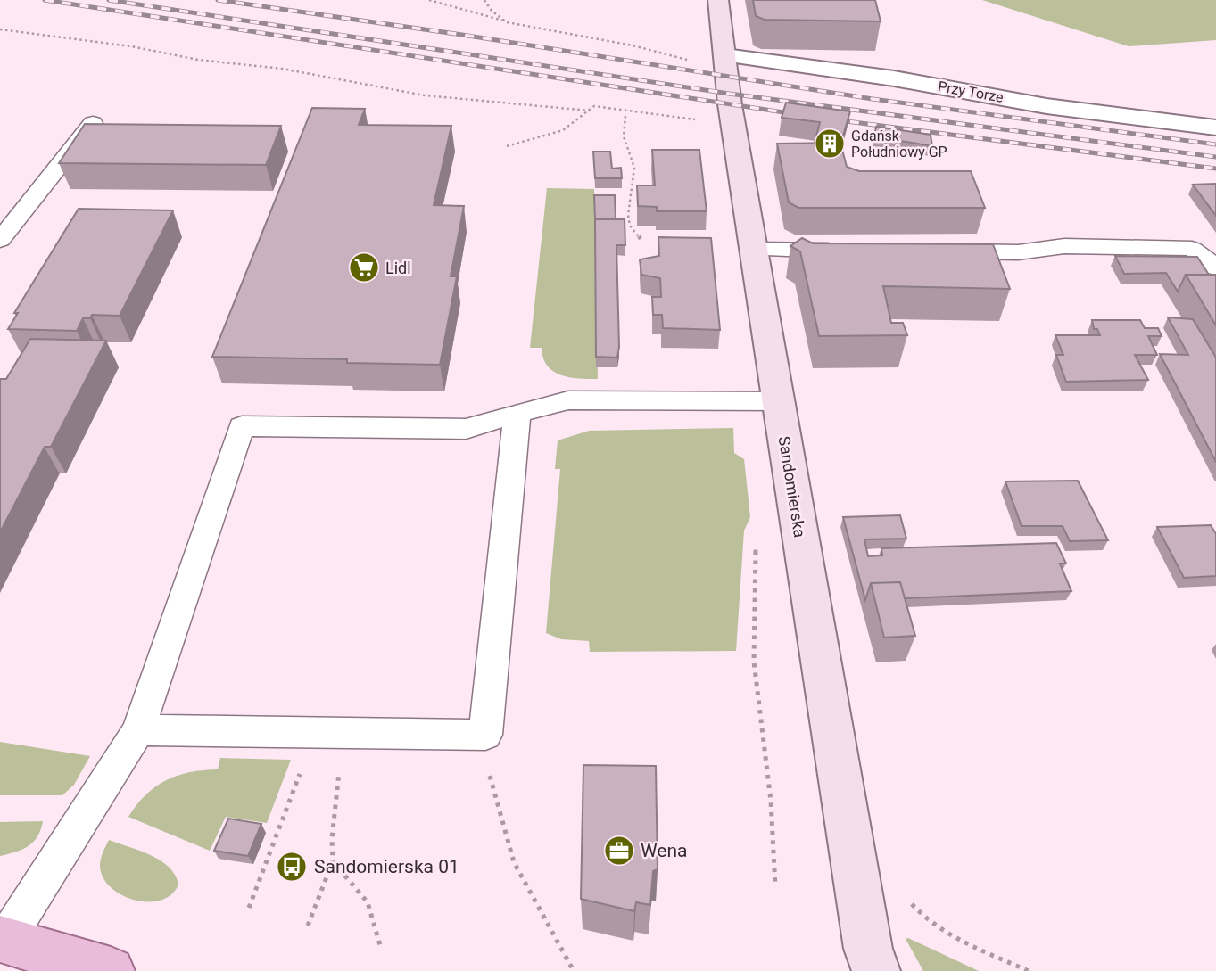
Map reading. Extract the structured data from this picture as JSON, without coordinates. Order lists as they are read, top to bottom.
{
  "streets": {
    "street": ["Przy Torze", "Sandomierska"]
  },
  "crossings": [
    ["Przy Torze", "Sandomierska"]
  ],
  "places": {
    "building": ["Gdańsk Południowy GP"],
    "supermarket": ["Lidl"],
    "office": ["Wena"],
    "bus stop": ["Sandomierska 01"]
  }
}
